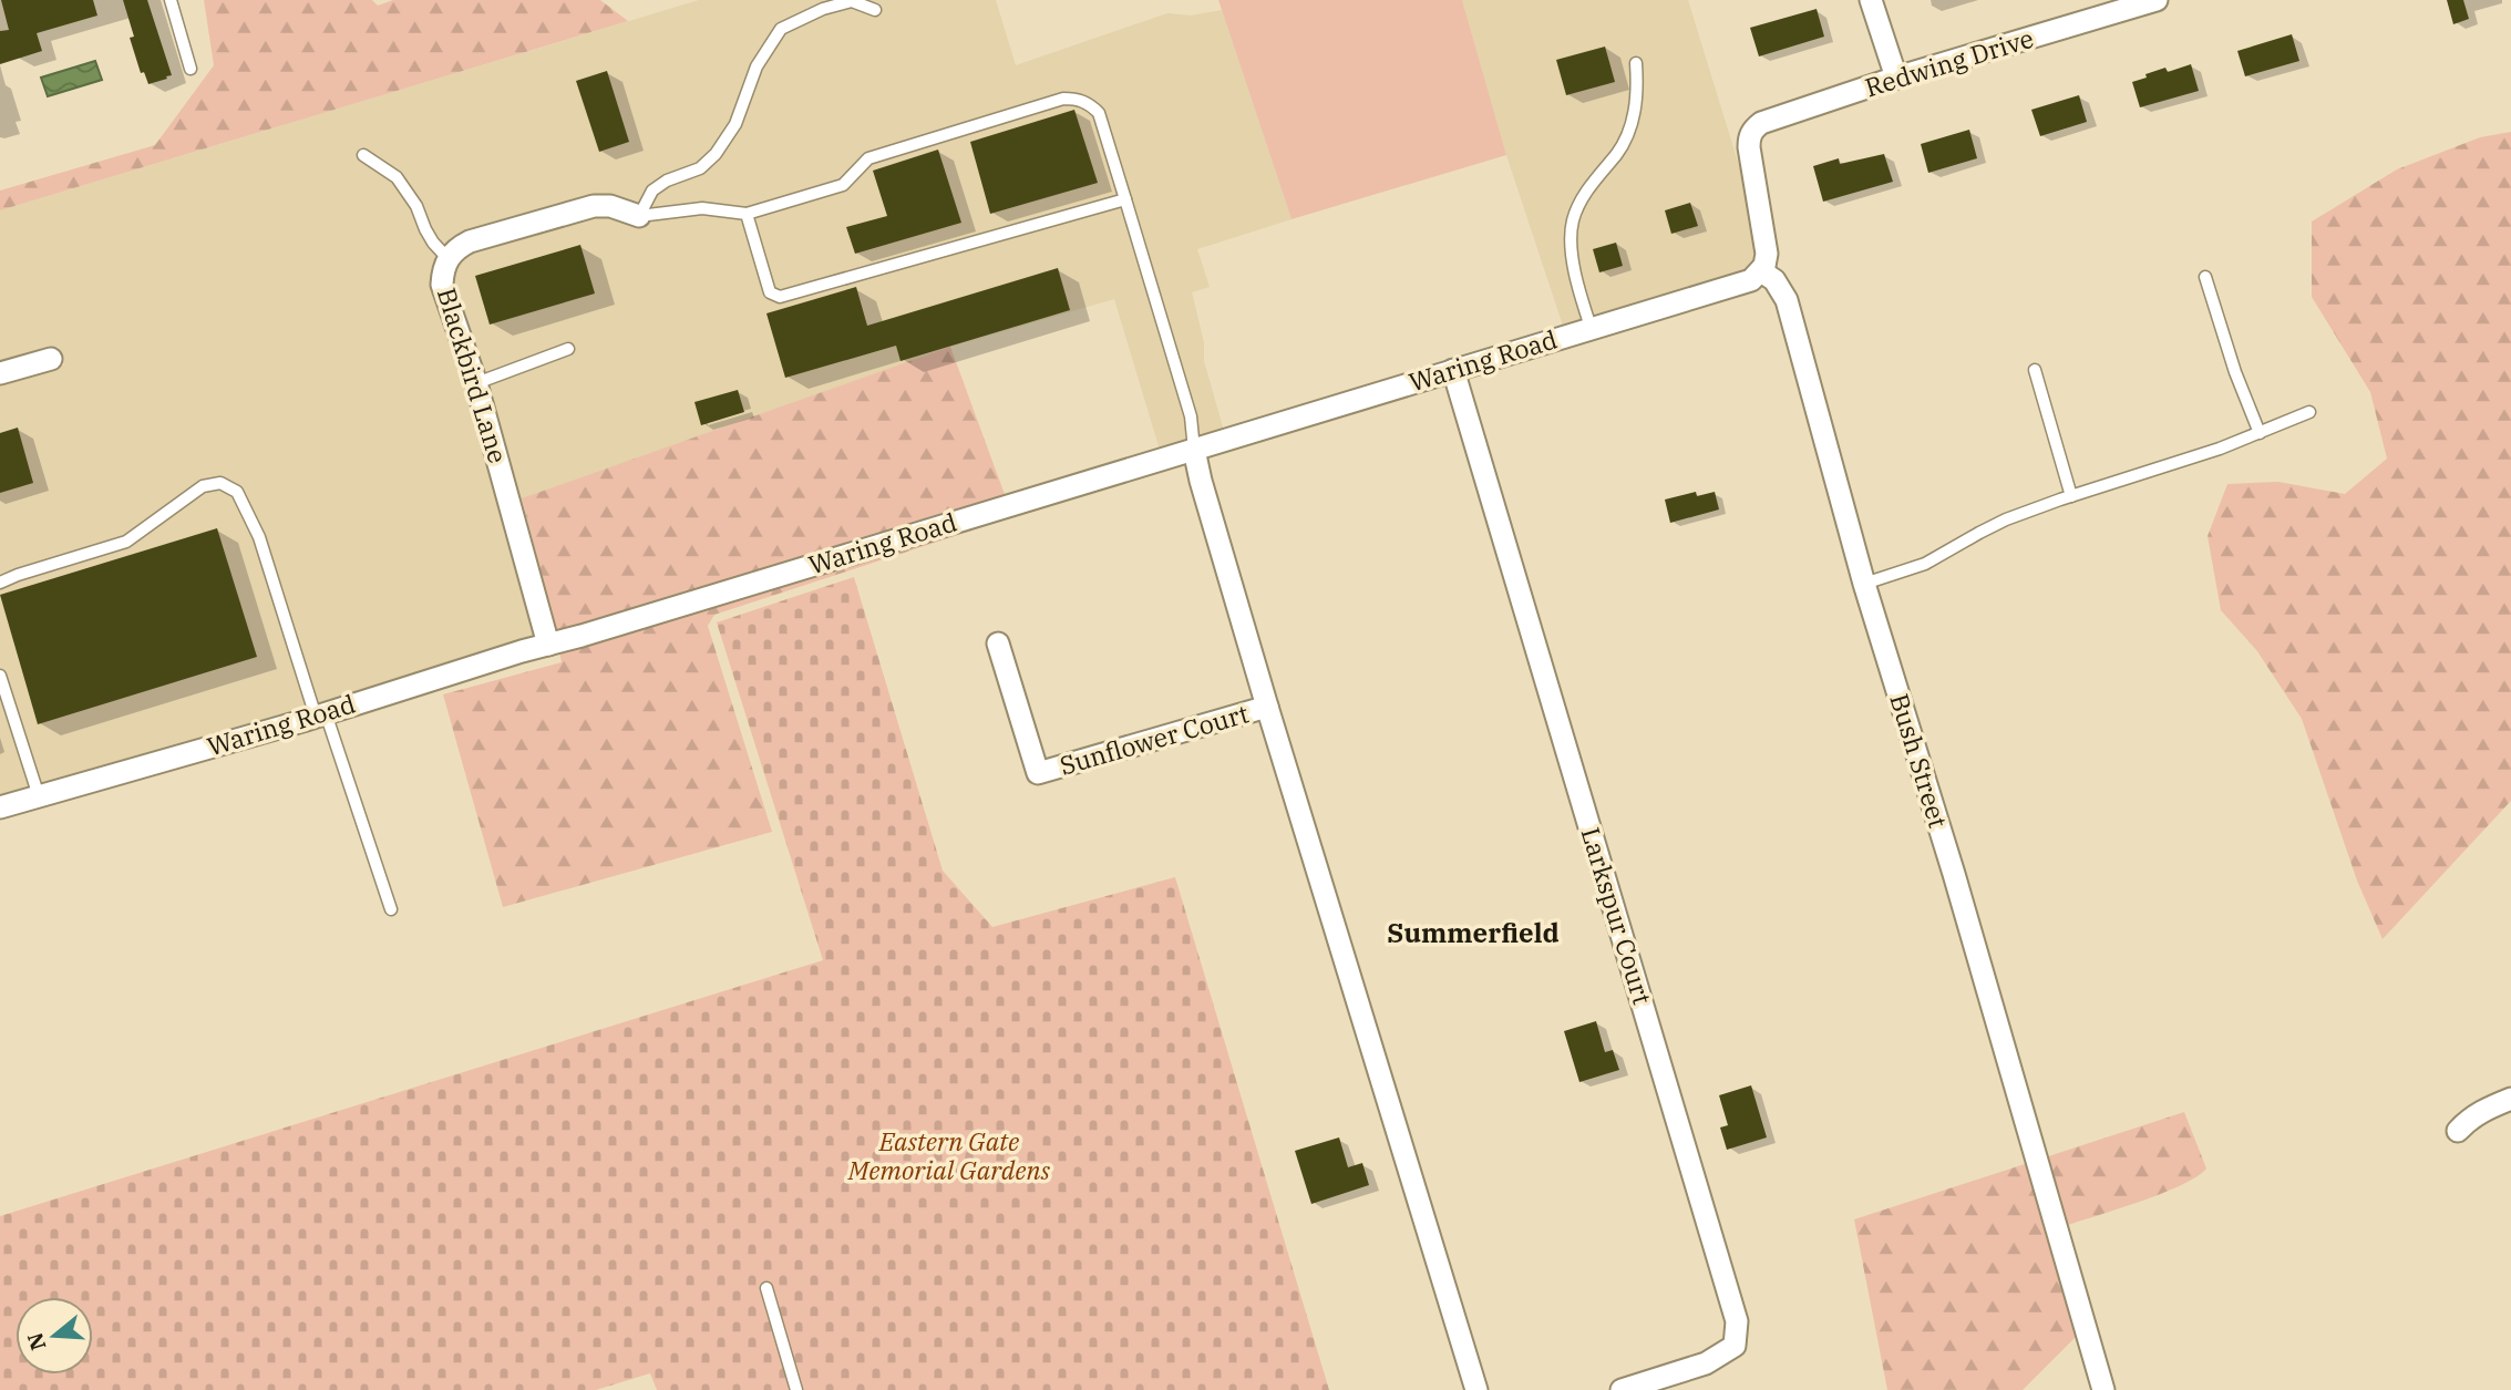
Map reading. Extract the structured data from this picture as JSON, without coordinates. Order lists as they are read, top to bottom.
{
  "streets": {
    "street": [
      "Redwing Drive",
      "Waring Road",
      "Blackbird Lane",
      "Sunflower Court",
      "Bush Street",
      "Larkspur Court"
    ]
  },
  "crossings": [
    ["Redwing Drive", "Waring Road"],
    ["Redwing Drive", "Bush Street"],
    ["Waring Road", "Blackbird Lane"],
    ["Waring Road", "Bush Street"],
    ["Waring Road", "Larkspur Court"]
  ],
  "districts": ["Summerfield"],
  "parks": ["Eastern Gate Memorial Gardens"],
  "north": "left"
}
